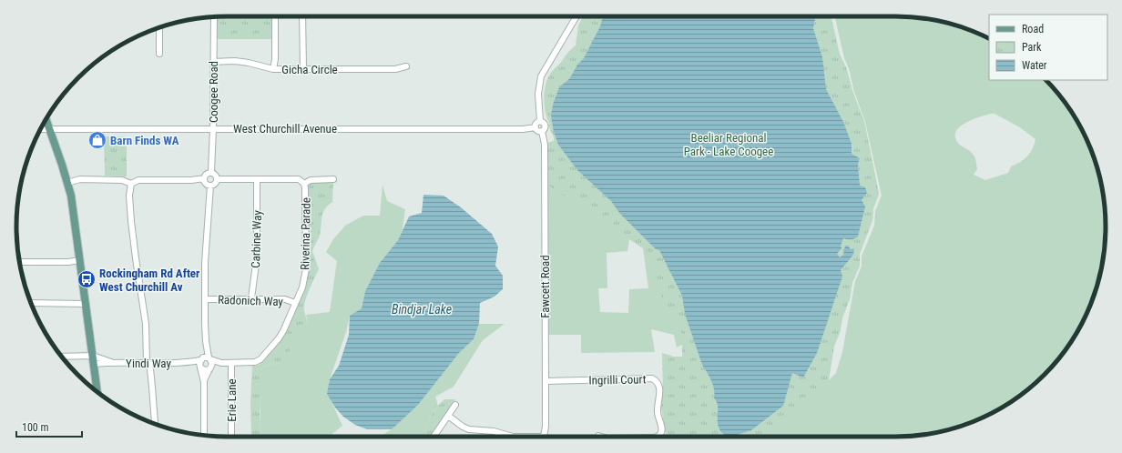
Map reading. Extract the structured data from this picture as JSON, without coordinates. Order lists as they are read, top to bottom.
{
  "streets": {
    "street": [
      "Gicha Circle",
      "Coogee Road",
      "West Churchill Avenue",
      "Riverina Parade",
      "Carbine Way",
      "Fawcett Road",
      "Radonich Way",
      "Yindi Way",
      "Ingrilli Court",
      "Erie Lane"
    ]
  },
  "crossings": [
    ["Gicha Circle", "Coogee Road"],
    ["Coogee Road", "West Churchill Avenue"],
    ["Coogee Road", "Riverina Parade"],
    ["West Churchill Avenue", "Fawcett Road"],
    ["Riverina Parade", "Carbine Way"],
    ["Riverina Parade", "Radonich Way"],
    ["Riverina Parade", "Yindi Way"],
    ["Carbine Way", "Radonich Way"],
    ["Fawcett Road", "Ingrilli Court"],
    ["Yindi Way", "Erie Lane"]
  ],
  "water": ["Bindjar Lake"],
  "parks": ["Beeliar Regional Park - Lake Coogee"],
  "places": {
    "shop": ["Barn Finds WA"],
    "bus stop": ["Rockingham Rd After West Churchill Av"]
  },
  "legend": ["Road", "Park", "Water"],
  "scale_bar": "100 m"
}
